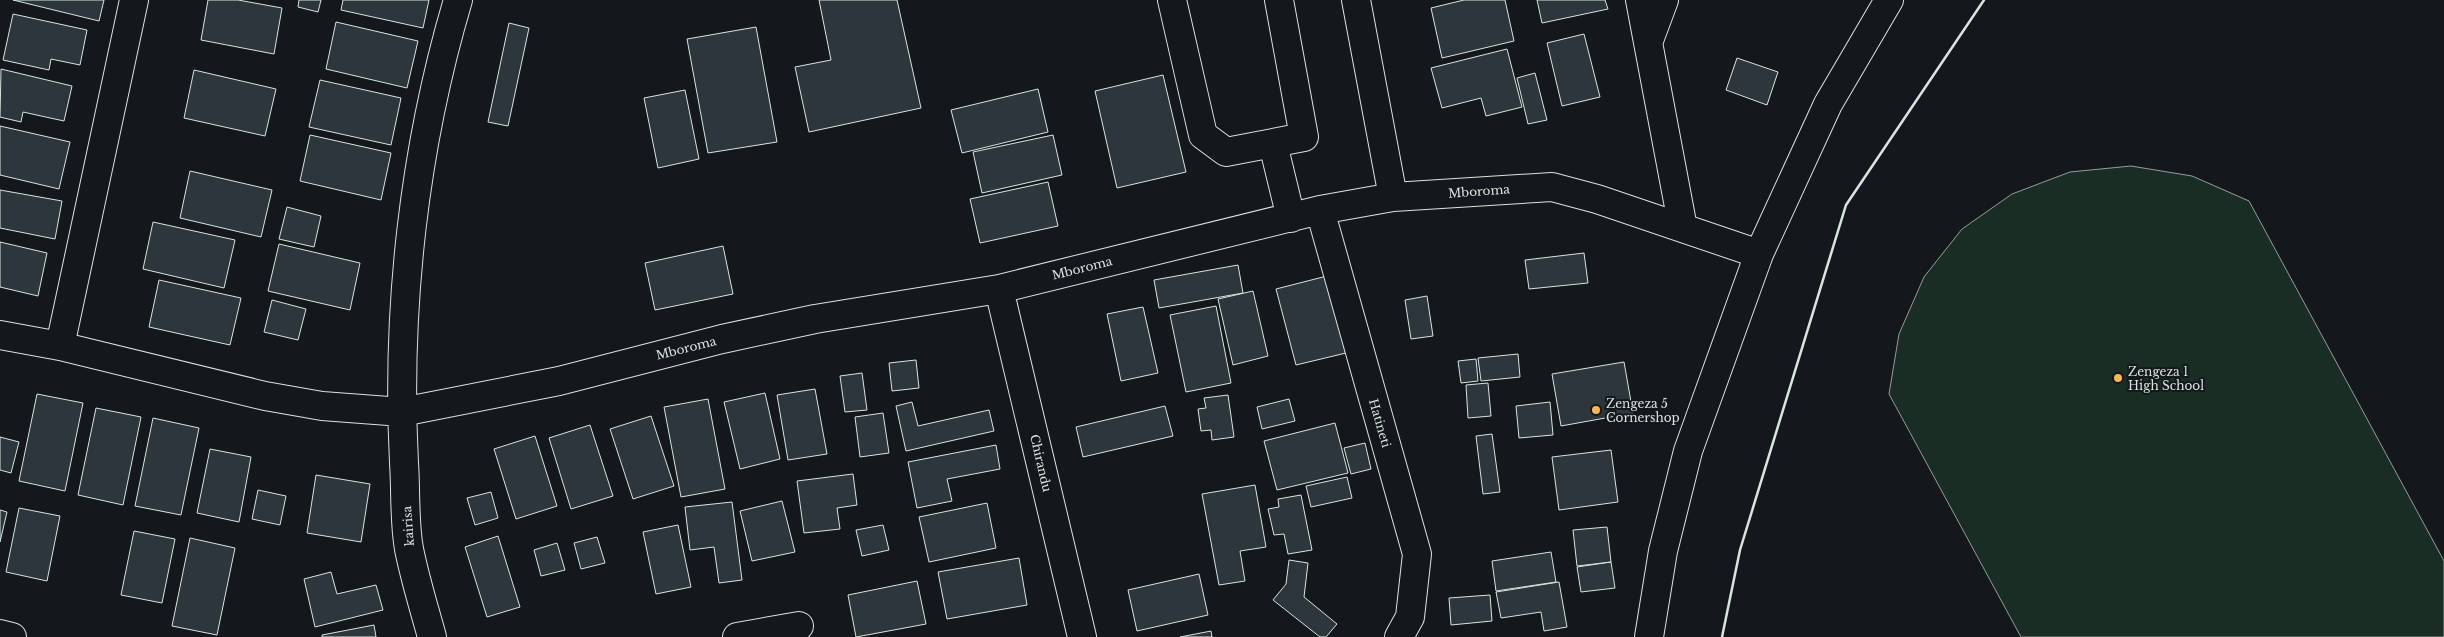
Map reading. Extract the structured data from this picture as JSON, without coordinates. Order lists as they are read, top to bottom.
{
  "streets": {
    "street": [
      "Mboroma",
      "Hatineti",
      "Chirandu",
      "kairisa"
    ]
  },
  "crossings": [
    ["Mboroma", "Hatineti"],
    ["Mboroma", "Chirandu"],
    ["Mboroma", "kairisa"]
  ],
  "places": ["Zengeza 1 High School", "Zengeza 5 Cornershop"]
}
